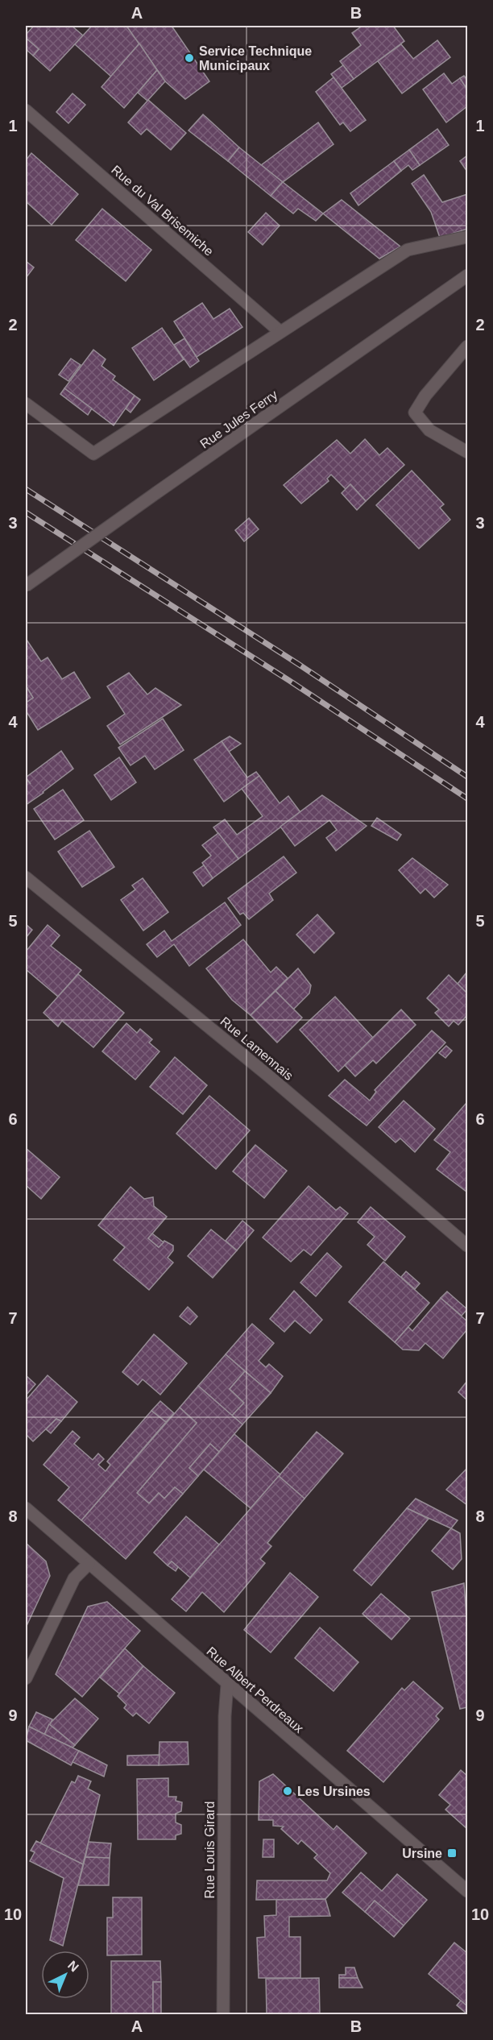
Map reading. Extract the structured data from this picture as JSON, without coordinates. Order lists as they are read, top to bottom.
{
  "streets": {
    "street": [
      "Rue du Val Brisemiche",
      "Rue Jules Ferry",
      "Rue Lamennais",
      "Rue Albert Perdreaux",
      "Rue Louis Girard"
    ]
  },
  "crossings": [
    ["Rue Albert Perdreaux", "Rue Louis Girard"]
  ],
  "places": {
    "other": ["Service Technique Municipaux", "Les Ursines"],
    "transit": ["Ursine"]
  },
  "north": "top right",
  "grid": {
    "columns": ["A", "B"],
    "rows": [
      "1",
      "2",
      "3",
      "4",
      "5",
      "6",
      "7",
      "8",
      "9",
      "10"
    ]
  }
}
